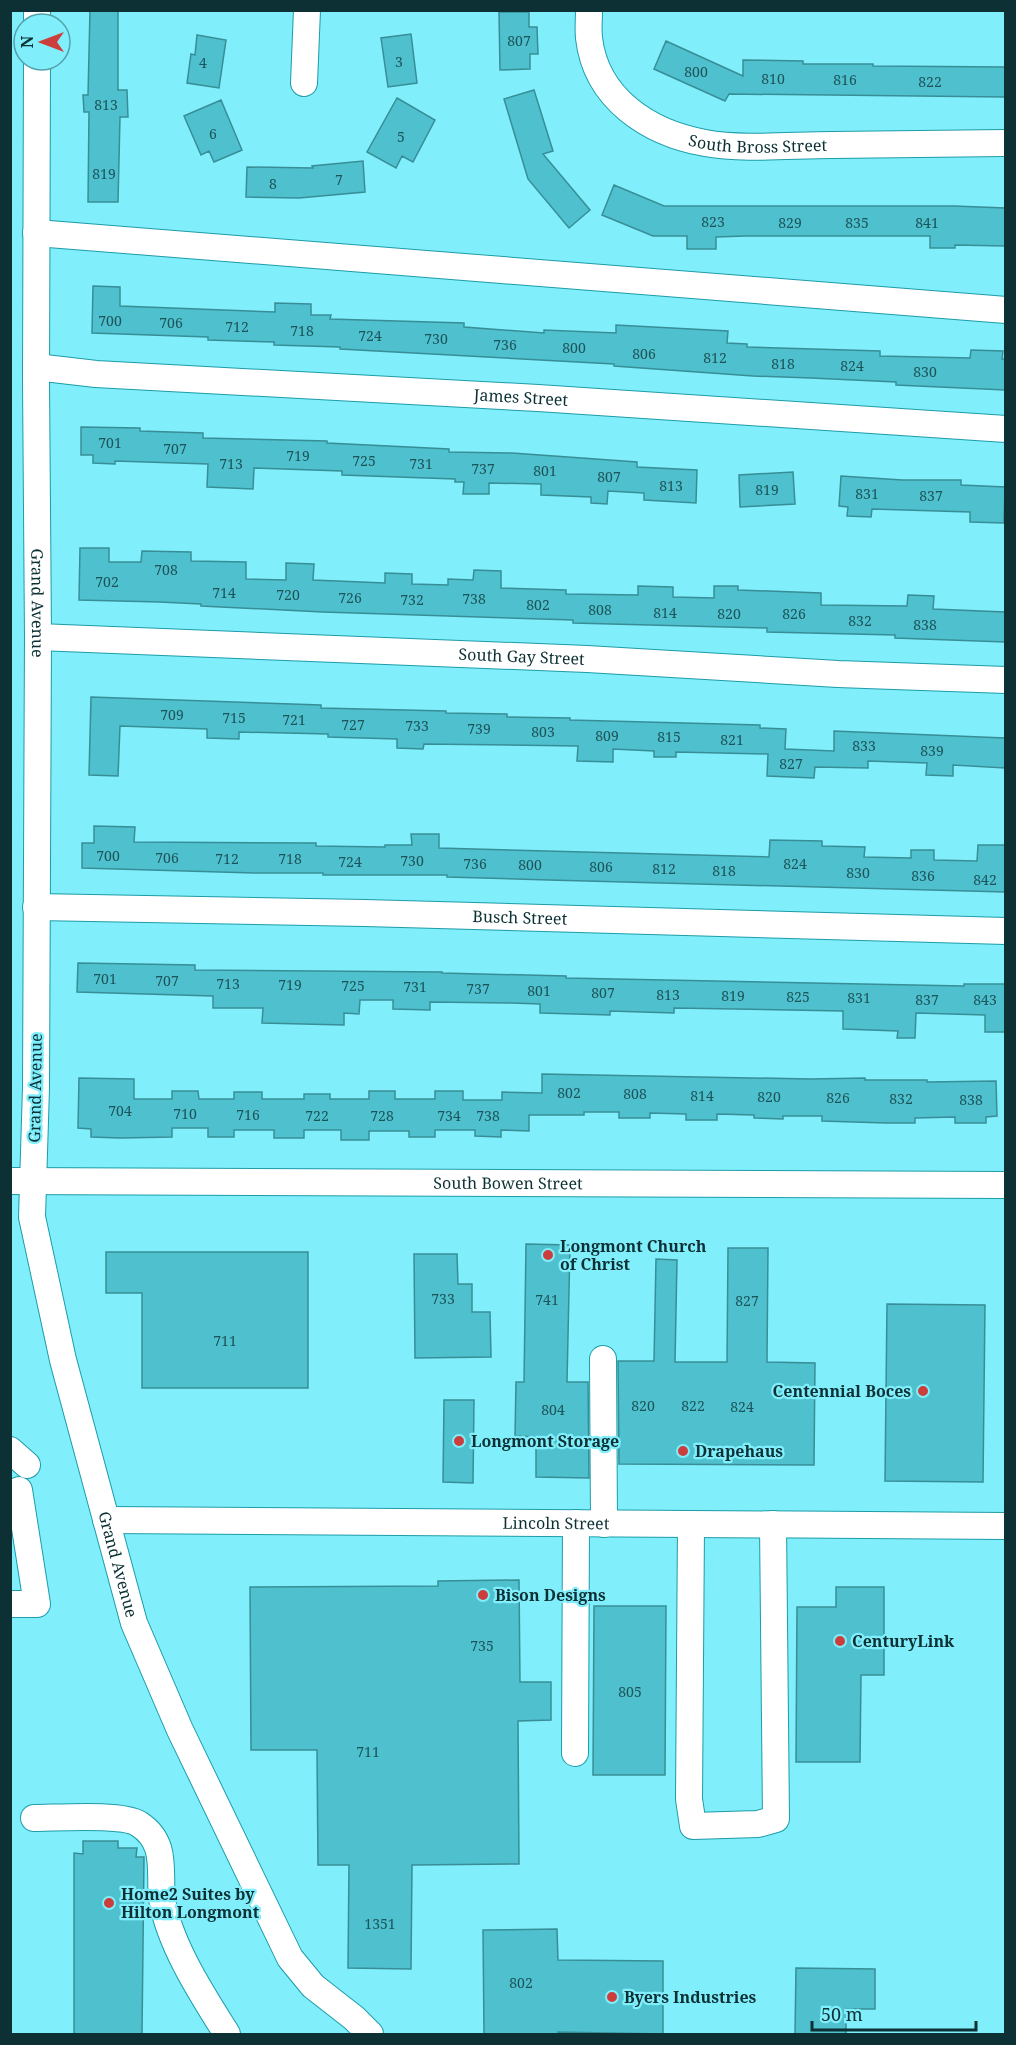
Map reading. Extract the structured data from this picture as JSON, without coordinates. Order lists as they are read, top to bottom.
{
  "streets": {
    "street": [
      "South Bross Street",
      "James Street",
      "Grand Avenue",
      "South Gay Street",
      "Busch Street",
      "South Bowen Street",
      "Lincoln Street"
    ]
  },
  "crossings": [
    ["James Street", "Grand Avenue"],
    ["Grand Avenue", "South Gay Street"],
    ["Grand Avenue", "Busch Street"],
    ["Grand Avenue", "South Bowen Street"],
    ["Grand Avenue", "Lincoln Street"]
  ],
  "places": [
    "Longmont Church of Christ",
    "Centennial Boces",
    "Longmont Storage",
    "Drapehaus",
    "Bison Designs",
    "CenturyLink",
    "Home2 Suites by Hilton Longmont",
    "Byers Industries"
  ],
  "house_numbers": [
    "807",
    "3",
    "4",
    "800",
    "810",
    "816",
    "822",
    "813",
    "6",
    "5",
    "819",
    "7",
    "8",
    "823",
    "829",
    "835",
    "841",
    "700",
    "706",
    "712",
    "718",
    "724",
    "730",
    "736",
    "800",
    "806",
    "812",
    "818",
    "824",
    "830",
    "701",
    "707",
    "719",
    "725",
    "713",
    "731",
    "737",
    "801",
    "807",
    "813",
    "819",
    "831",
    "837",
    "708",
    "702",
    "714",
    "720",
    "726",
    "738",
    "732",
    "802",
    "808",
    "814",
    "820",
    "826",
    "832",
    "838",
    "709",
    "715",
    "721",
    "727",
    "733",
    "739",
    "803",
    "809",
    "815",
    "821",
    "833",
    "839",
    "827",
    "700",
    "706",
    "712",
    "718",
    "730",
    "724",
    "736",
    "824",
    "800",
    "806",
    "812",
    "818",
    "830",
    "836",
    "842",
    "701",
    "707",
    "713",
    "719",
    "725",
    "731",
    "737",
    "801",
    "807",
    "813",
    "819",
    "825",
    "831",
    "837",
    "843",
    "802",
    "808",
    "814",
    "820",
    "826",
    "832",
    "838",
    "704",
    "710",
    "716",
    "722",
    "728",
    "734",
    "738",
    "733",
    "741",
    "827",
    "711",
    "820",
    "822",
    "824",
    "804",
    "735",
    "805",
    "711",
    "1351",
    "802"
  ],
  "scale_bar": "50 m",
  "north": "left"
}
